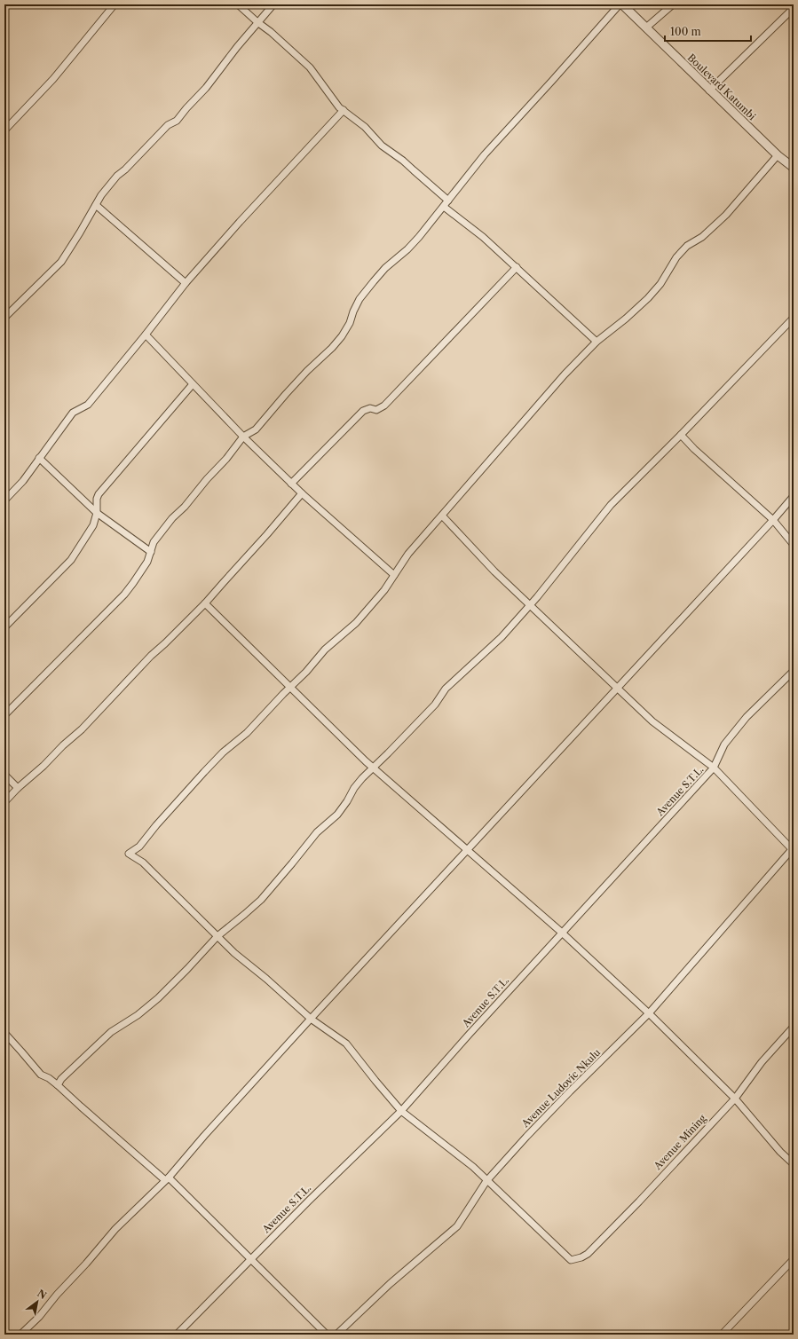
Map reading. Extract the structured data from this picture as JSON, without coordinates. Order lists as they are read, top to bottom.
{
  "streets": {
    "street": [
      "Boulevard Katumbi",
      "Avenue S.T.L.",
      "Avenue Ludovic Nkulu",
      "Avenue Mining"
    ]
  },
  "crossings": [
    ["Avenue Ludovic Nkulu", "Avenue Mining"]
  ],
  "scale_bar": "100 m",
  "north": "top right"
}
